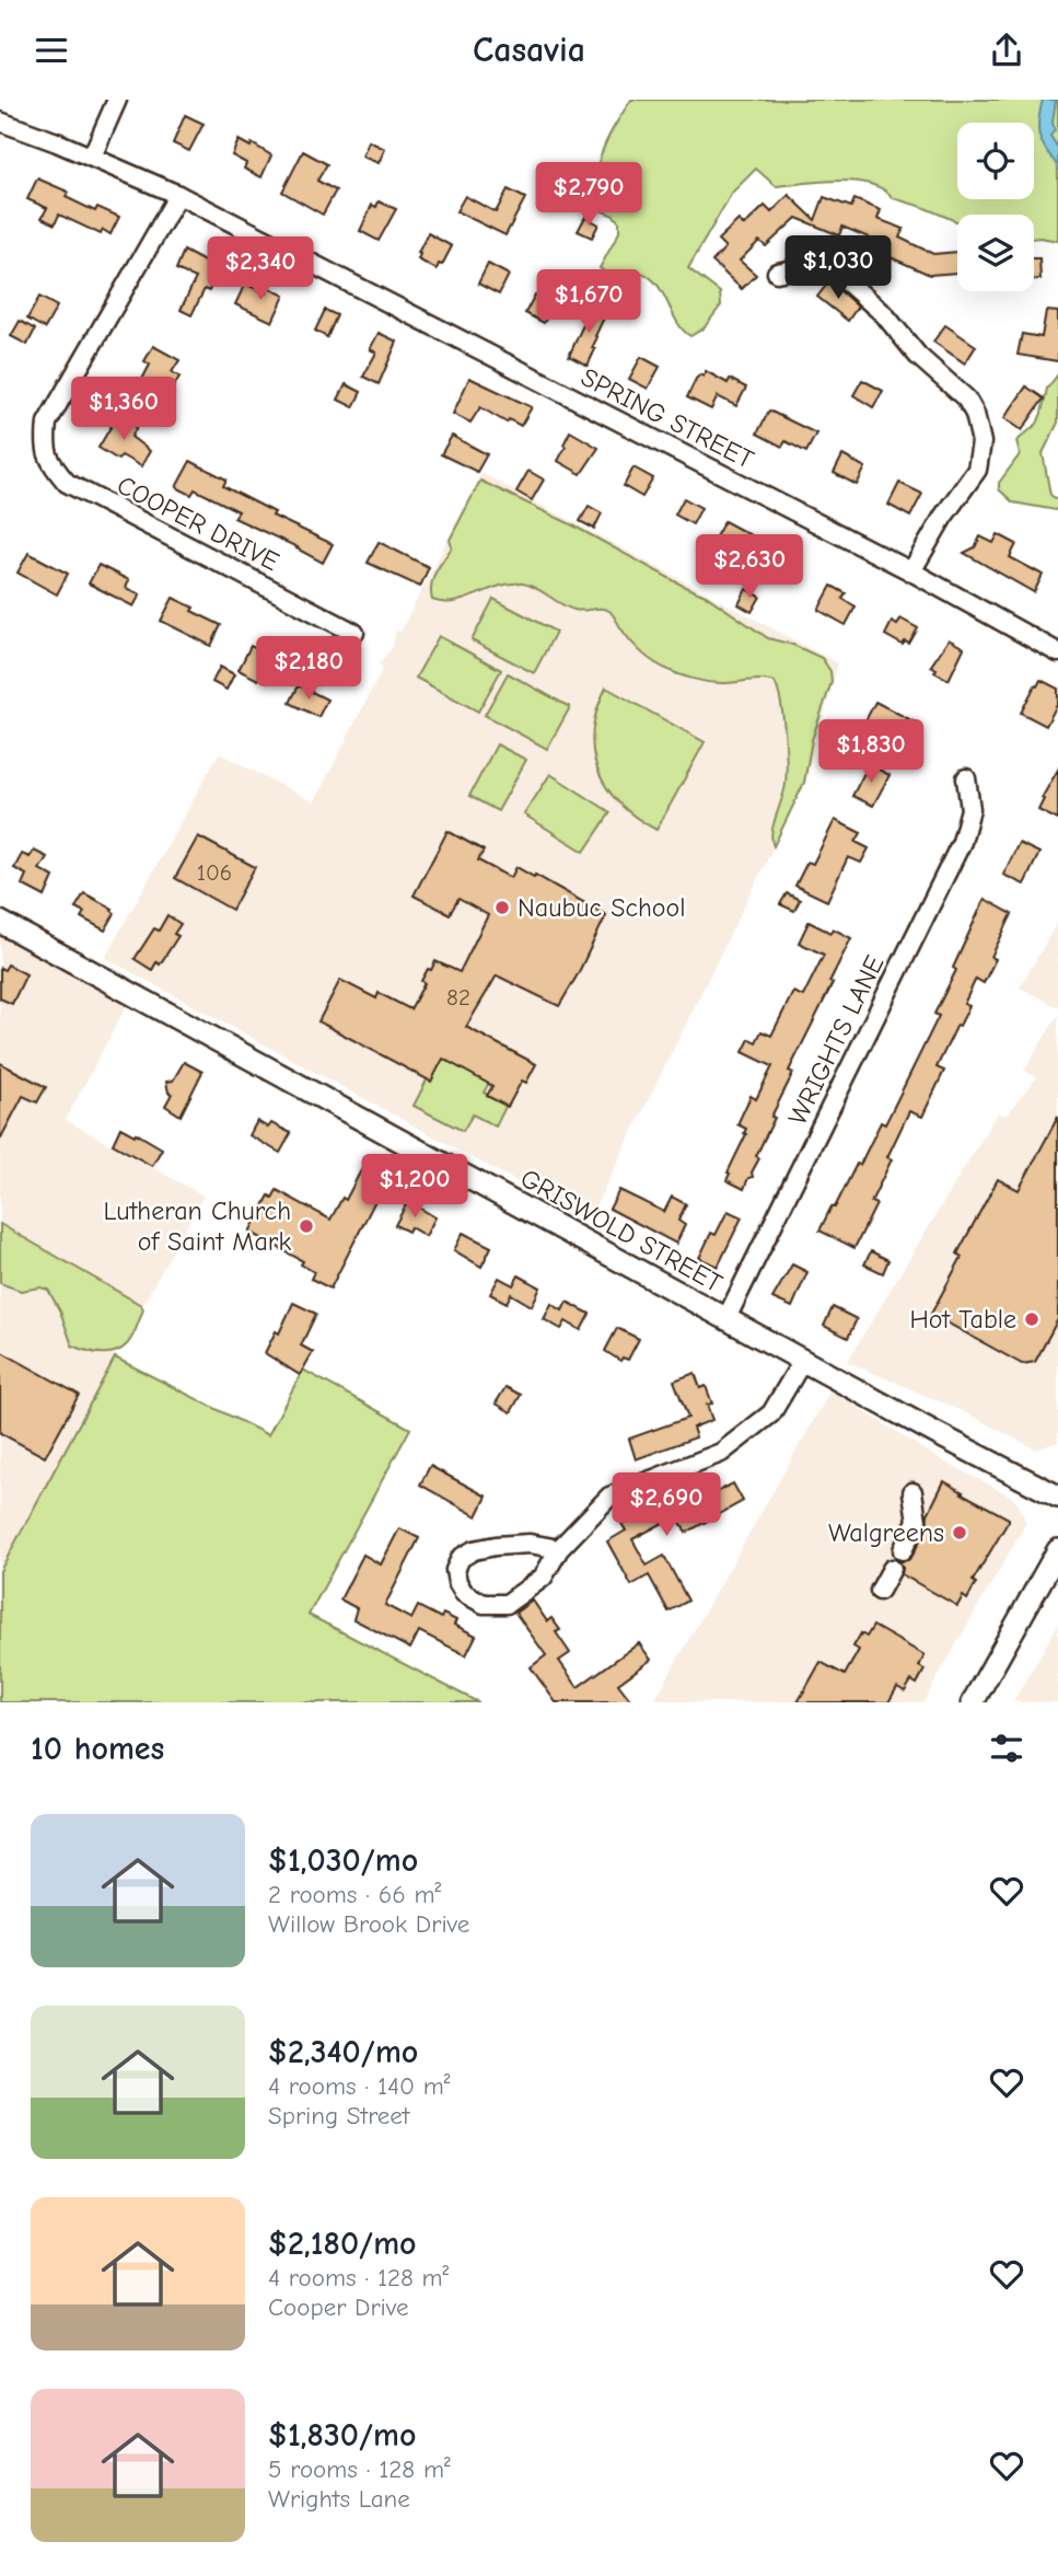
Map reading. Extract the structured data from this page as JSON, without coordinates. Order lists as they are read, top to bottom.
{
  "streets": {
    "main road": ["GRISWOLD STREET"],
    "street": ["SPRING STREET", "COOPER DRIVE", "WRIGHTS LANE"]
  },
  "crossings": [
    ["SPRING STREET", "COOPER DRIVE"],
    ["WRIGHTS LANE", "GRISWOLD STREET"]
  ],
  "places": [
    "Naubuc School",
    "Lutheran Church of Saint Mark",
    "Hot Table",
    "Walgreens"
  ],
  "house_numbers": ["106", "82"],
  "page": {
    "header": "Casavia",
    "price": [
      "$2,790",
      "$1,030",
      "$2,340",
      "$1,670",
      "$1,360",
      "$2,630",
      "$2,180",
      "$1,830",
      "$1,200",
      "$2,690"
    ],
    "heading": "10 homes",
    "list": [
      {
        "name": "$1,030/mo",
        "note": "2 rooms · 66 m² · Willow Brook Drive"
      },
      {
        "name": "$2,340/mo",
        "note": "4 rooms · 140 m² · Spring Street"
      },
      {
        "name": "$2,180/mo",
        "note": "4 rooms · 128 m² · Cooper Drive"
      },
      {
        "name": "$1,830/mo",
        "note": "5 rooms · 128 m² · Wrights Lane"
      }
    ]
  }
}
